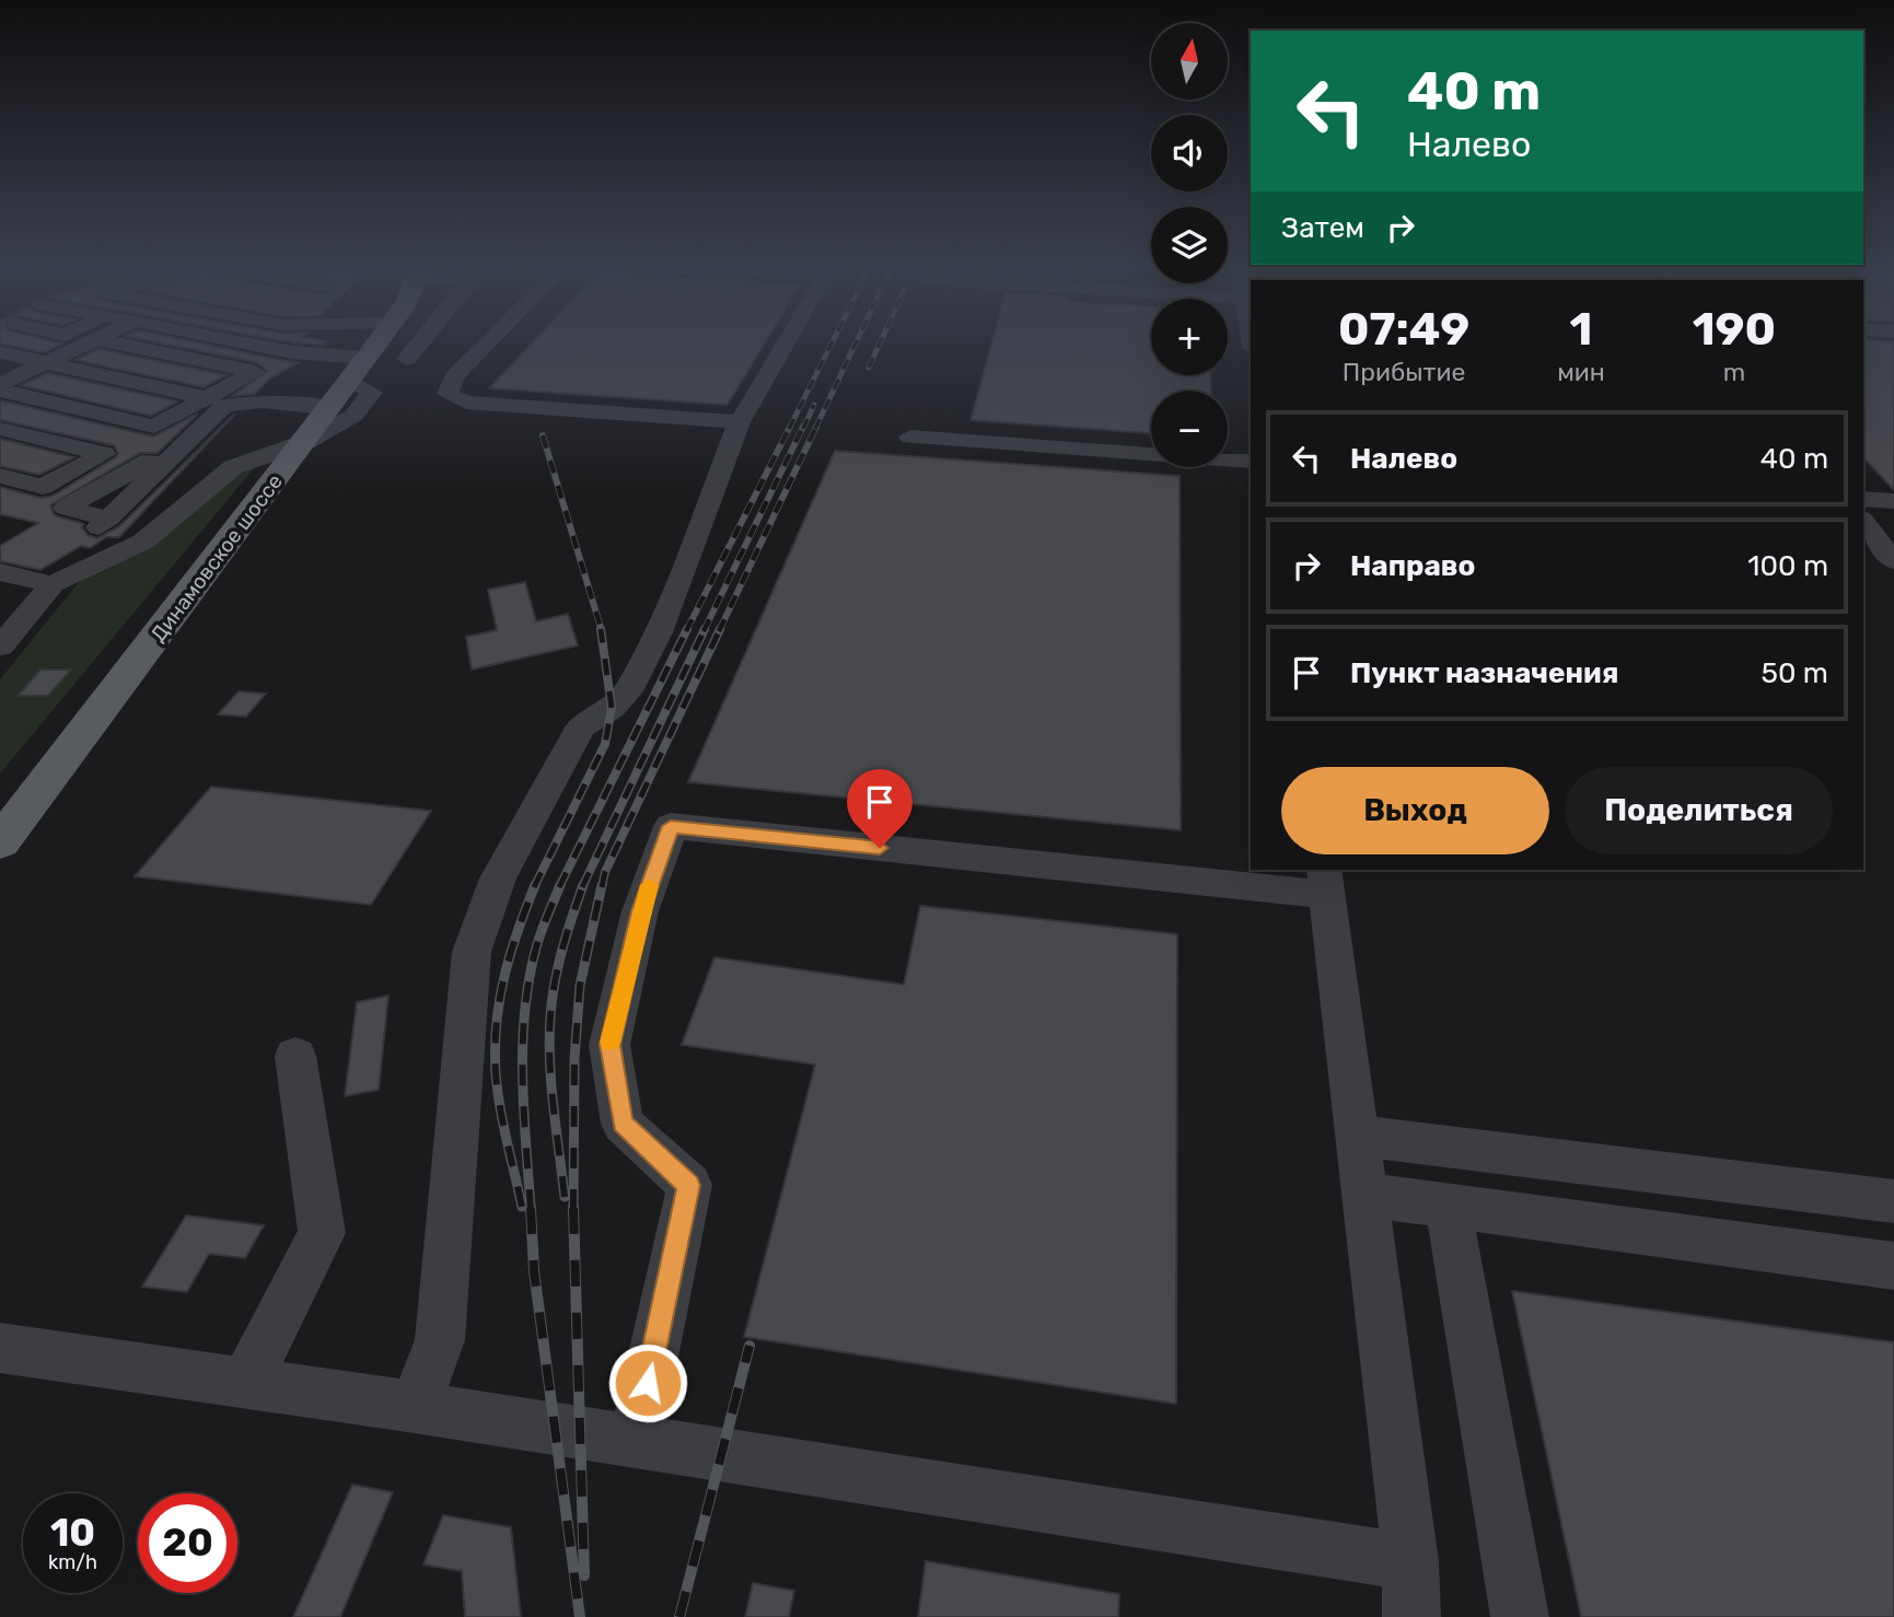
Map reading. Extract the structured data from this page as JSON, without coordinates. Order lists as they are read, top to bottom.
{
  "streets": {
    "main road": ["Динамовское шоссе"]
  },
  "north": "top",
  "page": {
    "map_buttons": ["+", "−"],
    "turn": ["40 m", "Налево"],
    "then": "Затем",
    "eta": [
      "07:49",
      "Прибытие",
      "1",
      "мин",
      "190",
      "m"
    ],
    "list": [
      {
        "name": "Налево",
        "value": "40 m"
      },
      {
        "name": "Направо",
        "value": "100 m"
      },
      {
        "name": "Пункт назначения",
        "value": "50 m"
      }
    ],
    "buttons": ["Выход", "Поделиться"],
    "speed": "10 km/h",
    "limit": "20"
  }
}
